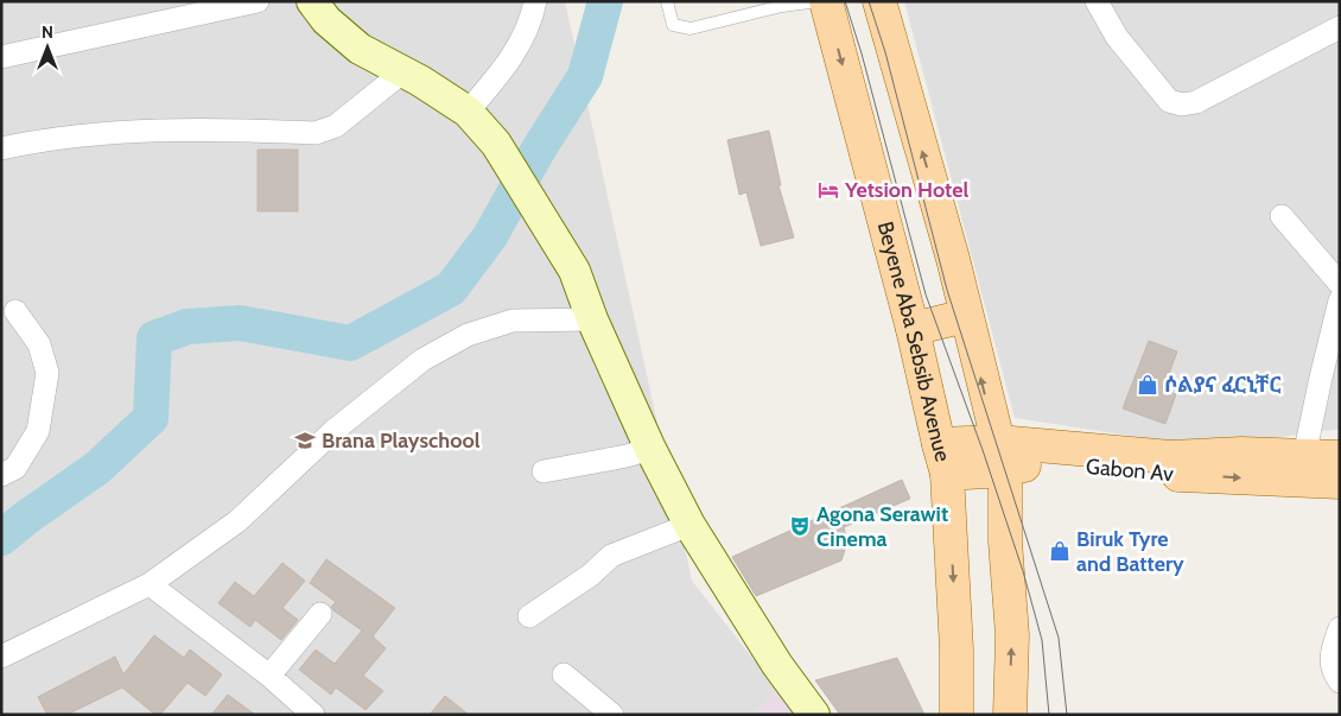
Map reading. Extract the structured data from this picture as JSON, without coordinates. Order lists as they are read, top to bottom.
{
  "streets": {
    "main road": ["Beyene Aba Sebsib Avenue", "Gabon Av"]
  },
  "crossings": [
    ["Beyene Aba Sebsib Avenue", "Gabon Av"]
  ],
  "places": {
    "hotel": ["Yetsion Hotel"],
    "shop": ["ሶልያና ፈርኒቸር", "Biruk Tyre and Battery"],
    "school or university": ["Brana Playschool"],
    "theatre": ["Agona Serawit Cinema"]
  },
  "north": "top"
}
